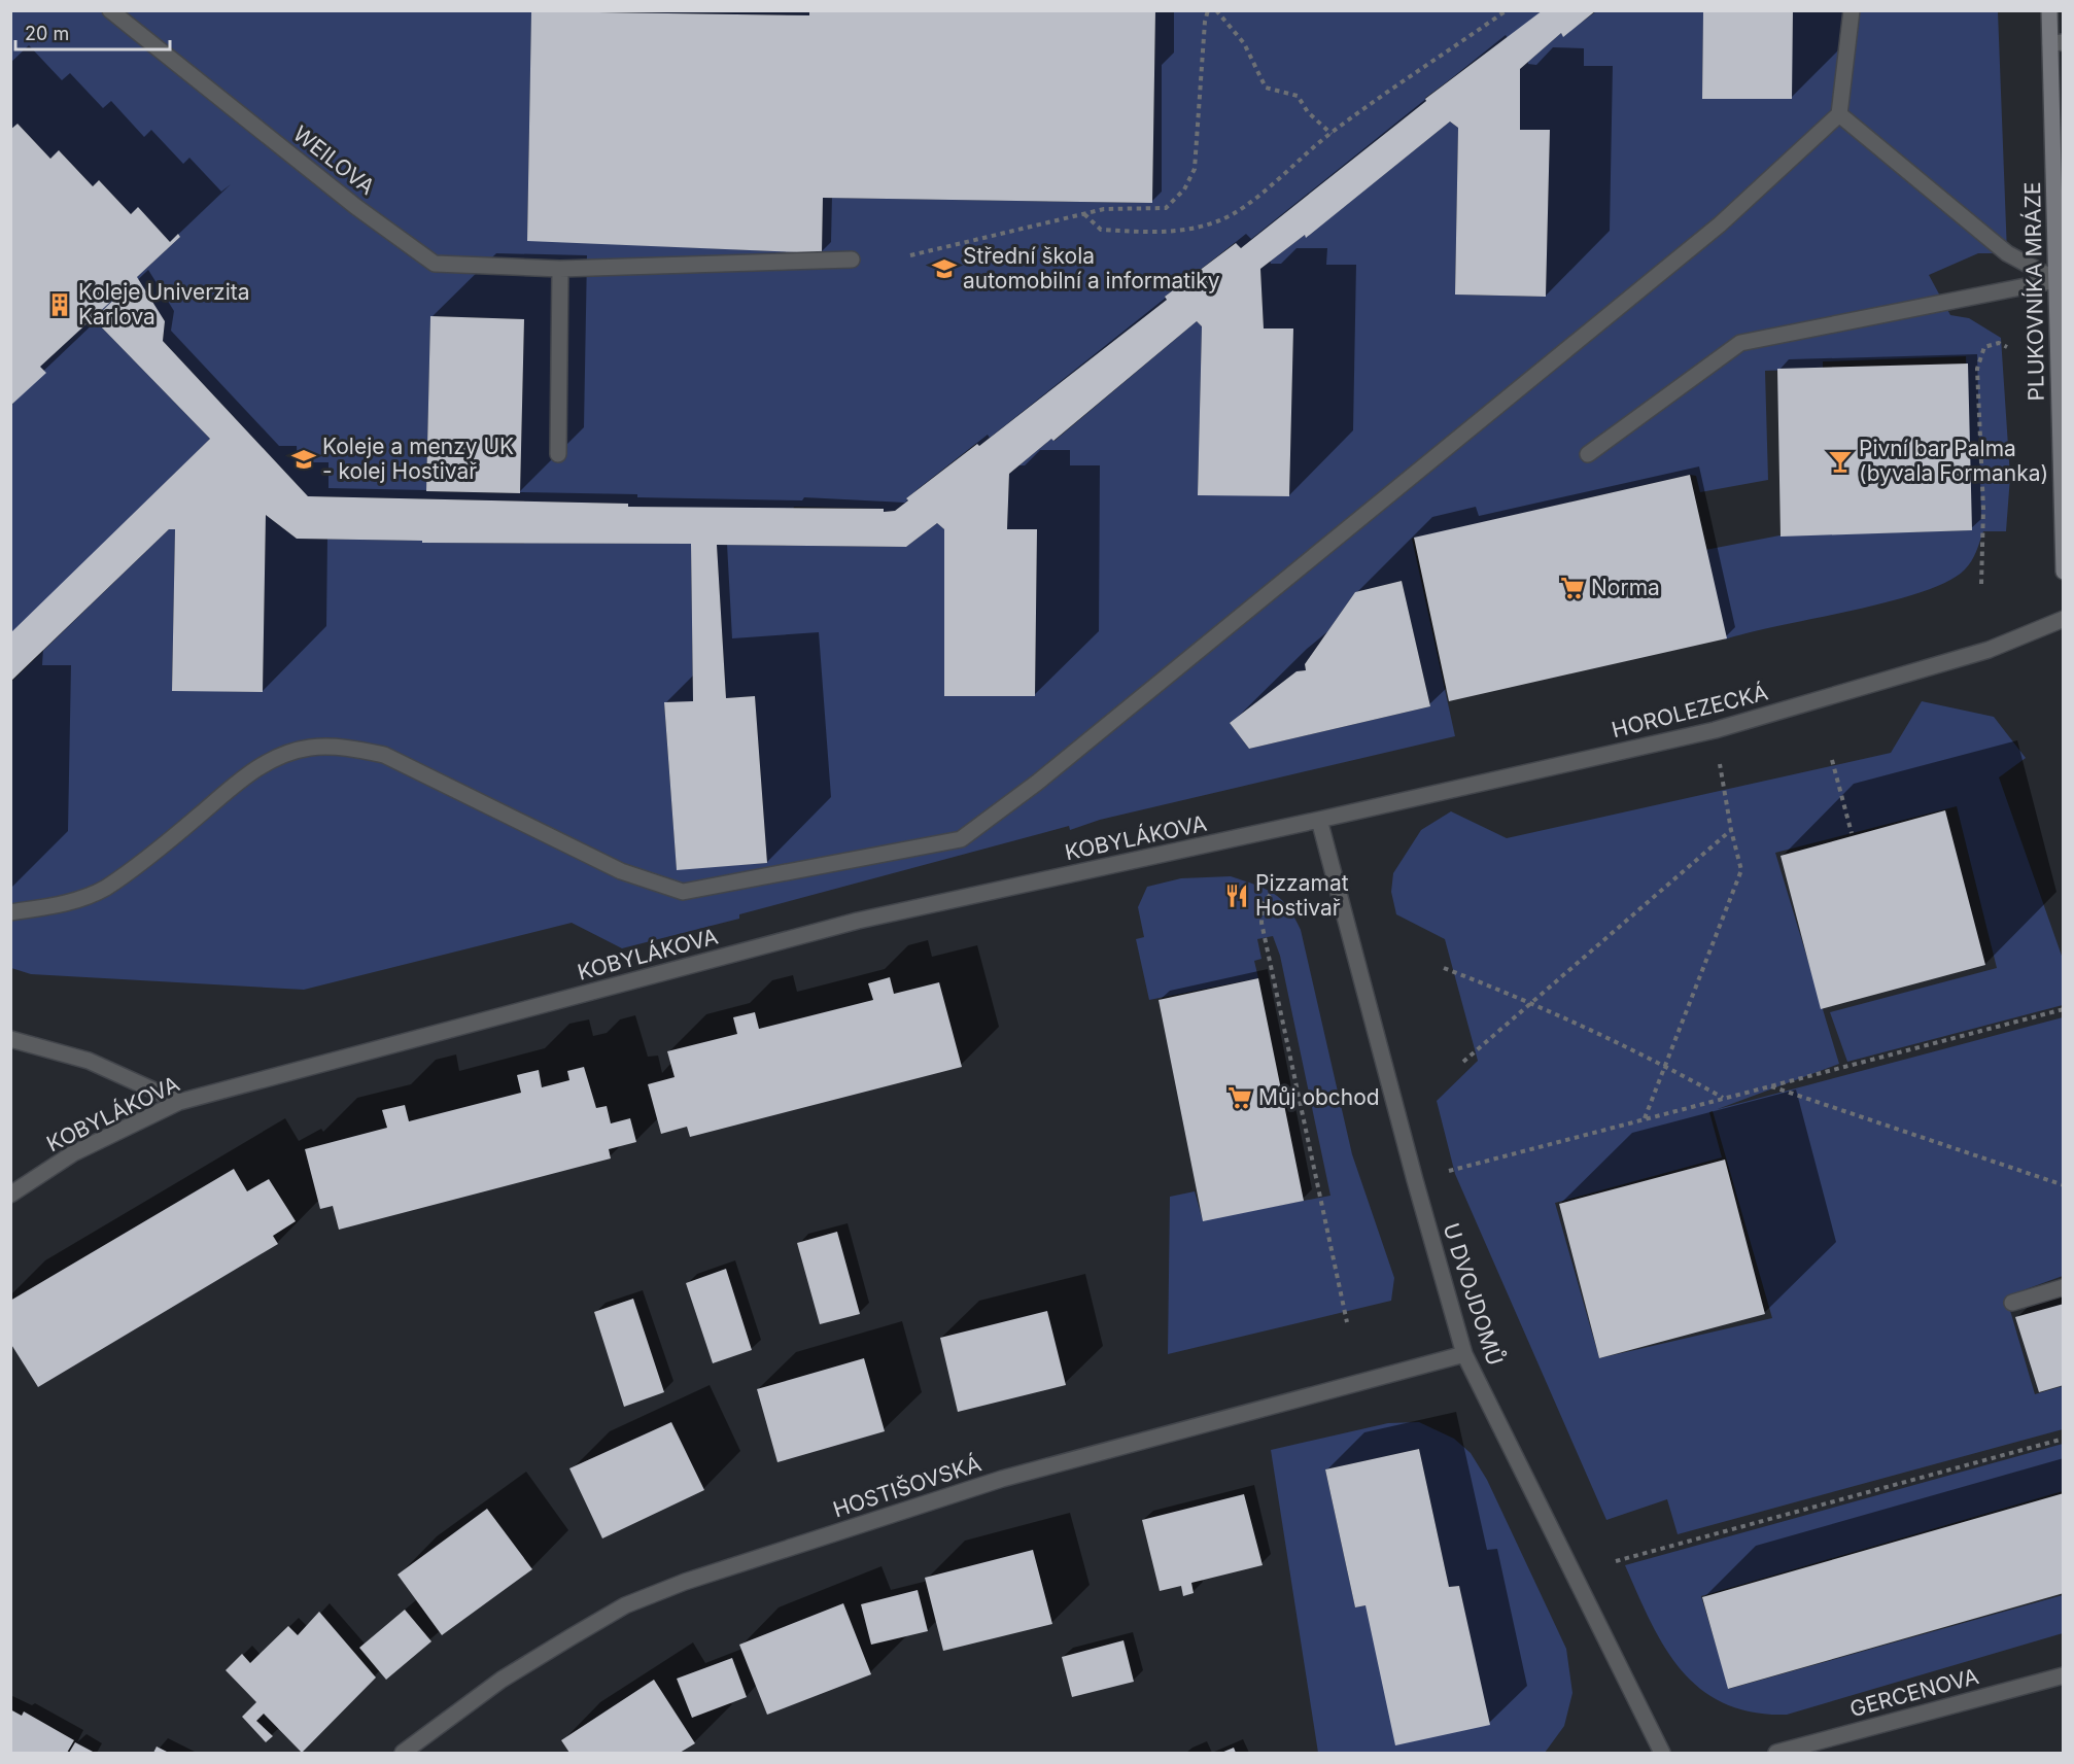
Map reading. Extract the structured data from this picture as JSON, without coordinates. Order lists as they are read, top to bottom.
{
  "streets": {
    "street": [
      "WEILOVA",
      "PLUKOVNÍKA MRÁZE",
      "HOROLEZECKÁ",
      "KOBYLÁKOVA",
      "U DVOJDOMŮ",
      "HOSTIŠOVSKÁ",
      "GERCENOVA"
    ]
  },
  "crossings": [
    ["HOROLEZECKÁ", "KOBYLÁKOVA"],
    ["HOROLEZECKÁ", "U DVOJDOMŮ"],
    ["KOBYLÁKOVA", "U DVOJDOMŮ"],
    ["U DVOJDOMŮ", "HOSTIŠOVSKÁ"]
  ],
  "places": {
    "school or university": ["Střední škola automobilní a informatiky", "Koleje a menzy UK - kolej Hostivař"],
    "building": ["Koleje Univerzita Karlova"],
    "bar": ["Pivní bar Palma (byvala Formanka)"],
    "supermarket": ["Norma", "Můj obchod"],
    "restaurant": ["Pizzamat Hostivař"]
  },
  "scale_bar": "20 m"
}
